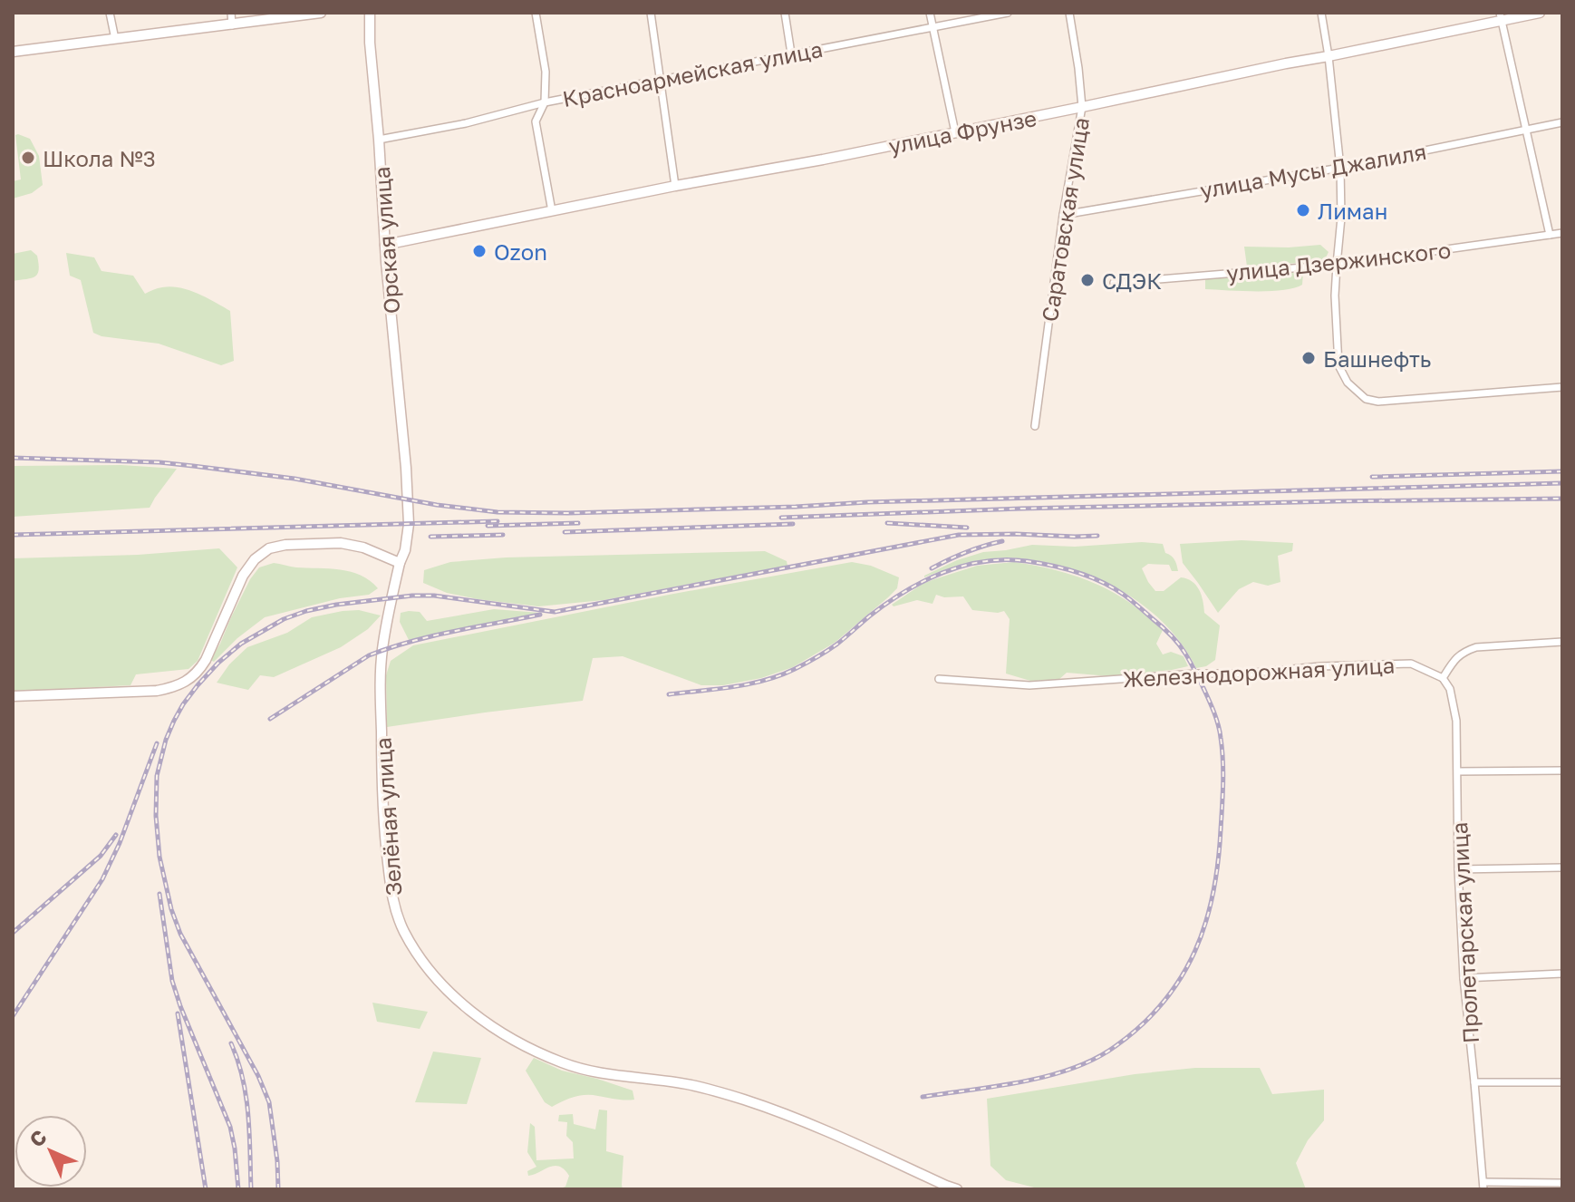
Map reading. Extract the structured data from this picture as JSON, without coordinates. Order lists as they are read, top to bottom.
{
  "streets": {
    "street": [
      "Красноармейская улица",
      "улица Фрунзе",
      "улица Мусы Джалиля",
      "Саратовская улица",
      "Орская улица",
      "улица Дзержинского",
      "Железнодорожная улица",
      "Зелёная улица",
      "Пролетарская улица"
    ]
  },
  "crossings": [
    ["Красноармейская улица", "Орская улица"],
    ["улица Фрунзе", "Саратовская улица"],
    ["улица Фрунзе", "Орская улица"],
    ["улица Мусы Джалиля", "Саратовская улица"],
    ["Орская улица", "Зелёная улица"],
    ["Железнодорожная улица", "Пролетарская улица"]
  ],
  "places": [
    "Школа №3",
    "Лиман",
    "Ozon",
    "СДЭК",
    "Башнефть"
  ],
  "north": "top left"
}
